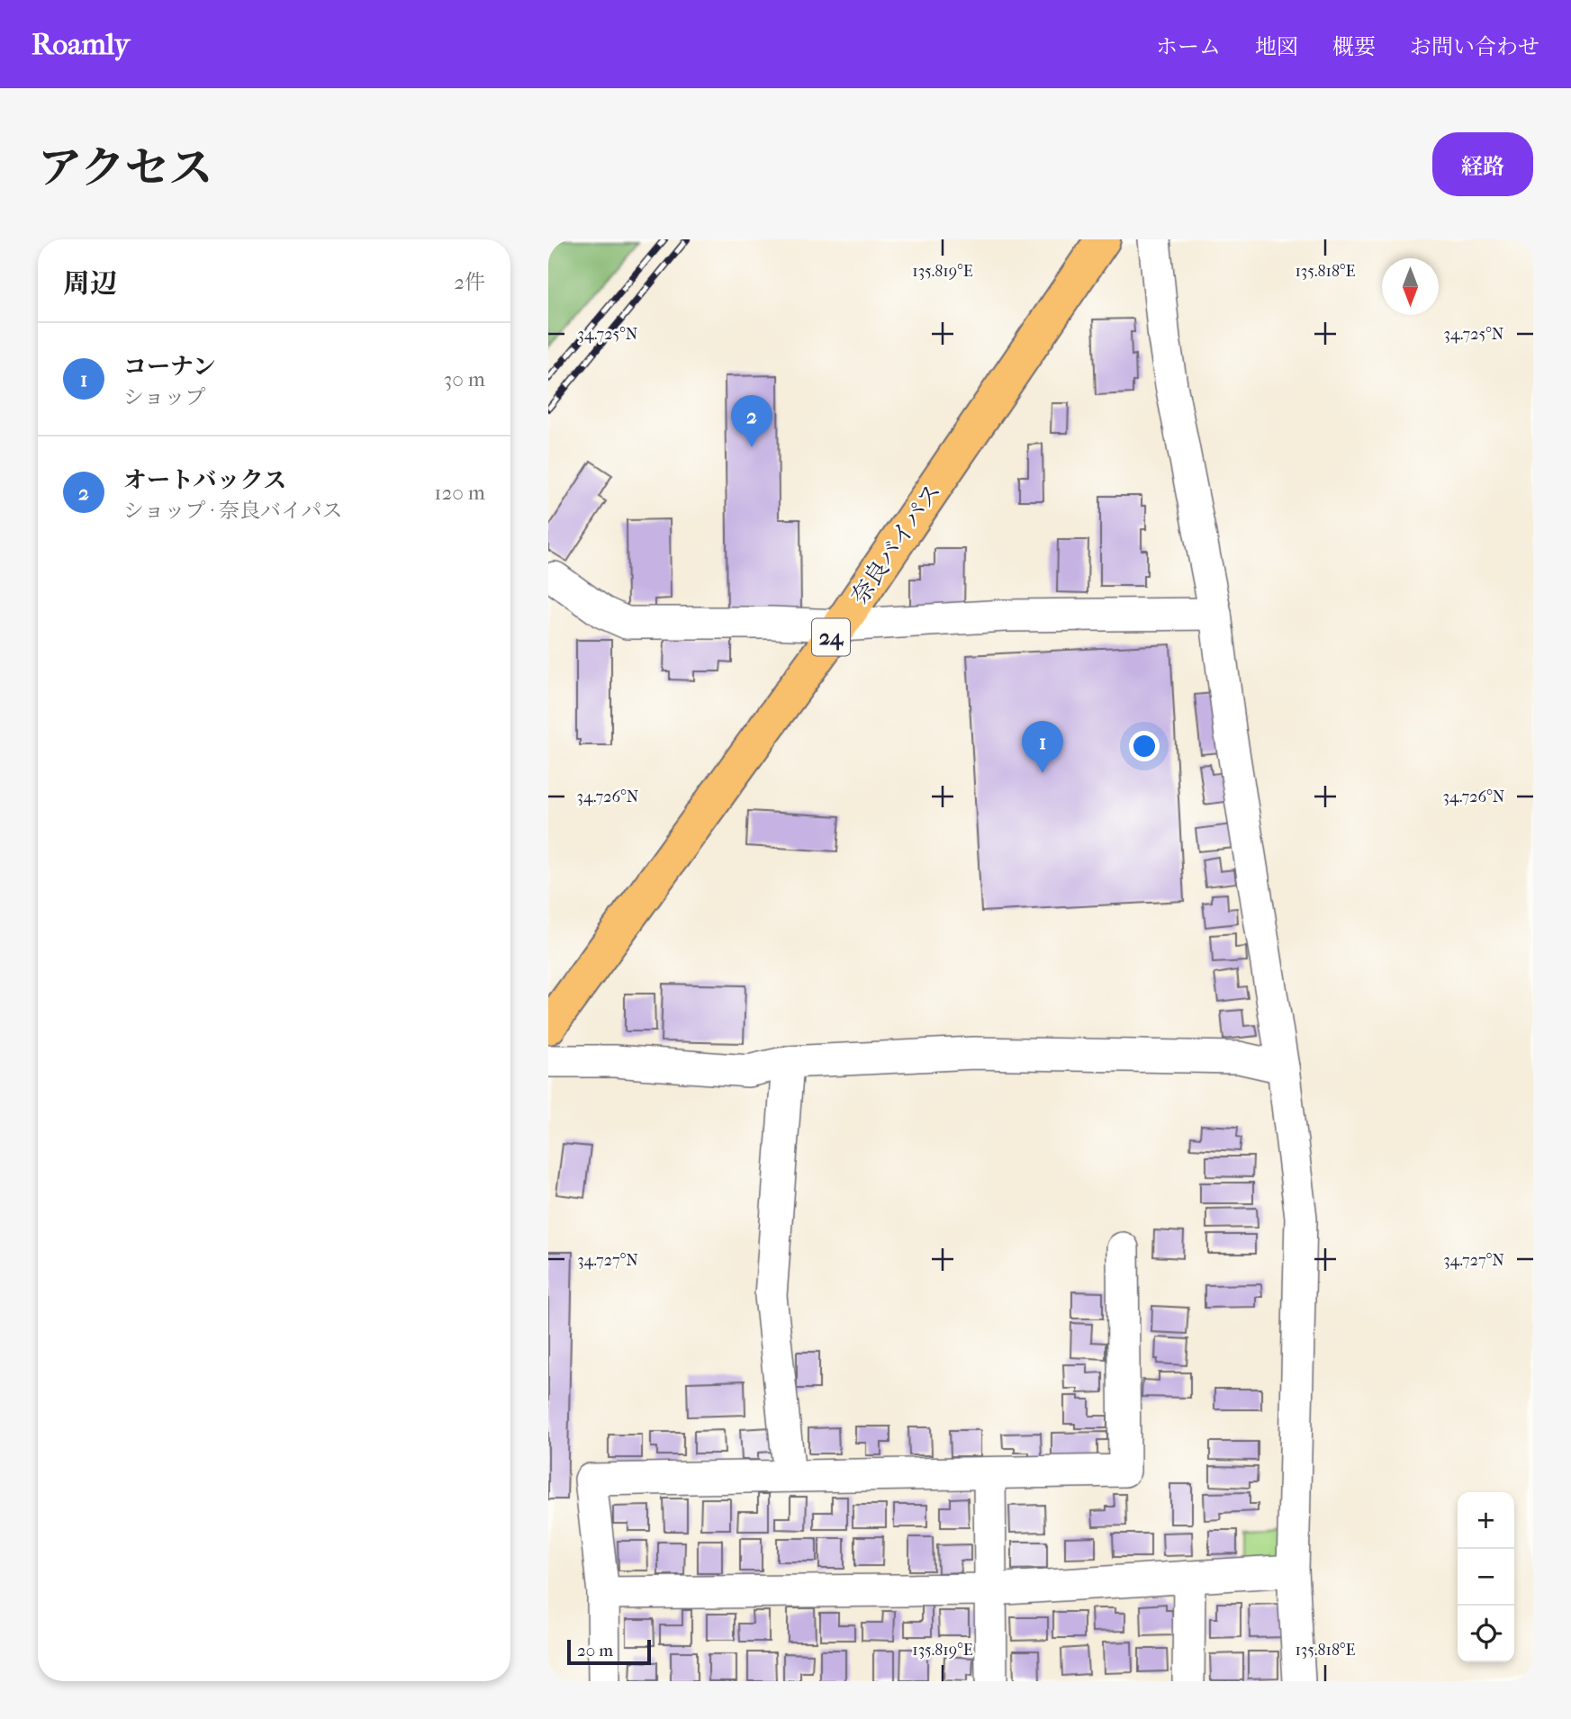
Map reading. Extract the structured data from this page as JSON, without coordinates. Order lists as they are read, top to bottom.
{
  "streets": {
    "highway": ["奈良バイパス", "24"]
  },
  "scale_bar": "20 m",
  "north": "bottom",
  "page": {
    "header": "Roamly",
    "nav": [
      "ホーム",
      "地図",
      "概要",
      "お問い合わせ"
    ],
    "title": "アクセス",
    "buttons": "経路",
    "heading": ["周辺", "2件"],
    "list": [
      {
        "mark": "1",
        "name": "コーナン",
        "note": "ショップ",
        "value": "30 m"
      },
      {
        "mark": "2",
        "name": "オートバックス",
        "note": "ショップ · 奈良バイパス",
        "value": "120 m"
      }
    ],
    "pins": ["2", "1"],
    "map_buttons": ["+", "−"],
    "scale": "20 m"
  },
  "coordinates": [
    "135.819°E",
    "135.818°E",
    "34.725°N",
    "34.726°N",
    "34.727°N"
  ]
}
